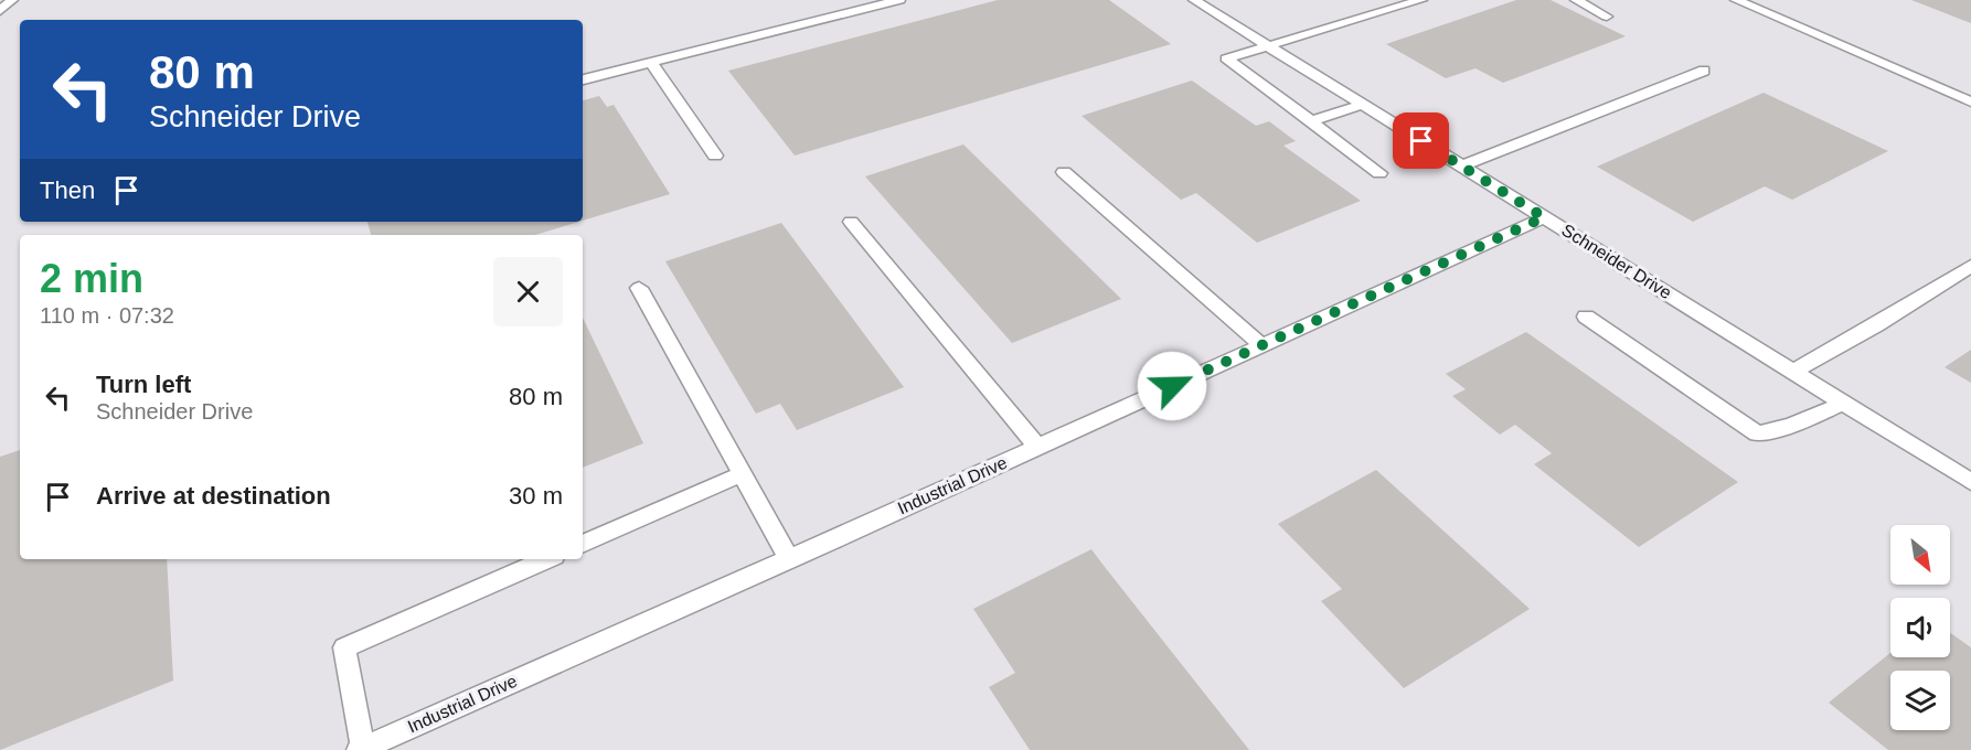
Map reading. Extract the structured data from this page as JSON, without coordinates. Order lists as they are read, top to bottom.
{
  "streets": {
    "lane": ["Schneider Drive", "Industrial Drive"]
  },
  "crossings": [
    ["Schneider Drive", "Industrial Drive"]
  ],
  "north": "bottom right",
  "page": {
    "turn": ["80 m", "Schneider Drive"],
    "then": "Then",
    "heading": ["2 min", "110 m · 07:32"],
    "list": [
      {
        "name": "Turn left",
        "note": "Schneider Drive",
        "value": "80 m"
      },
      {
        "name": "Arrive at destination",
        "value": "30 m"
      }
    ]
  }
}
